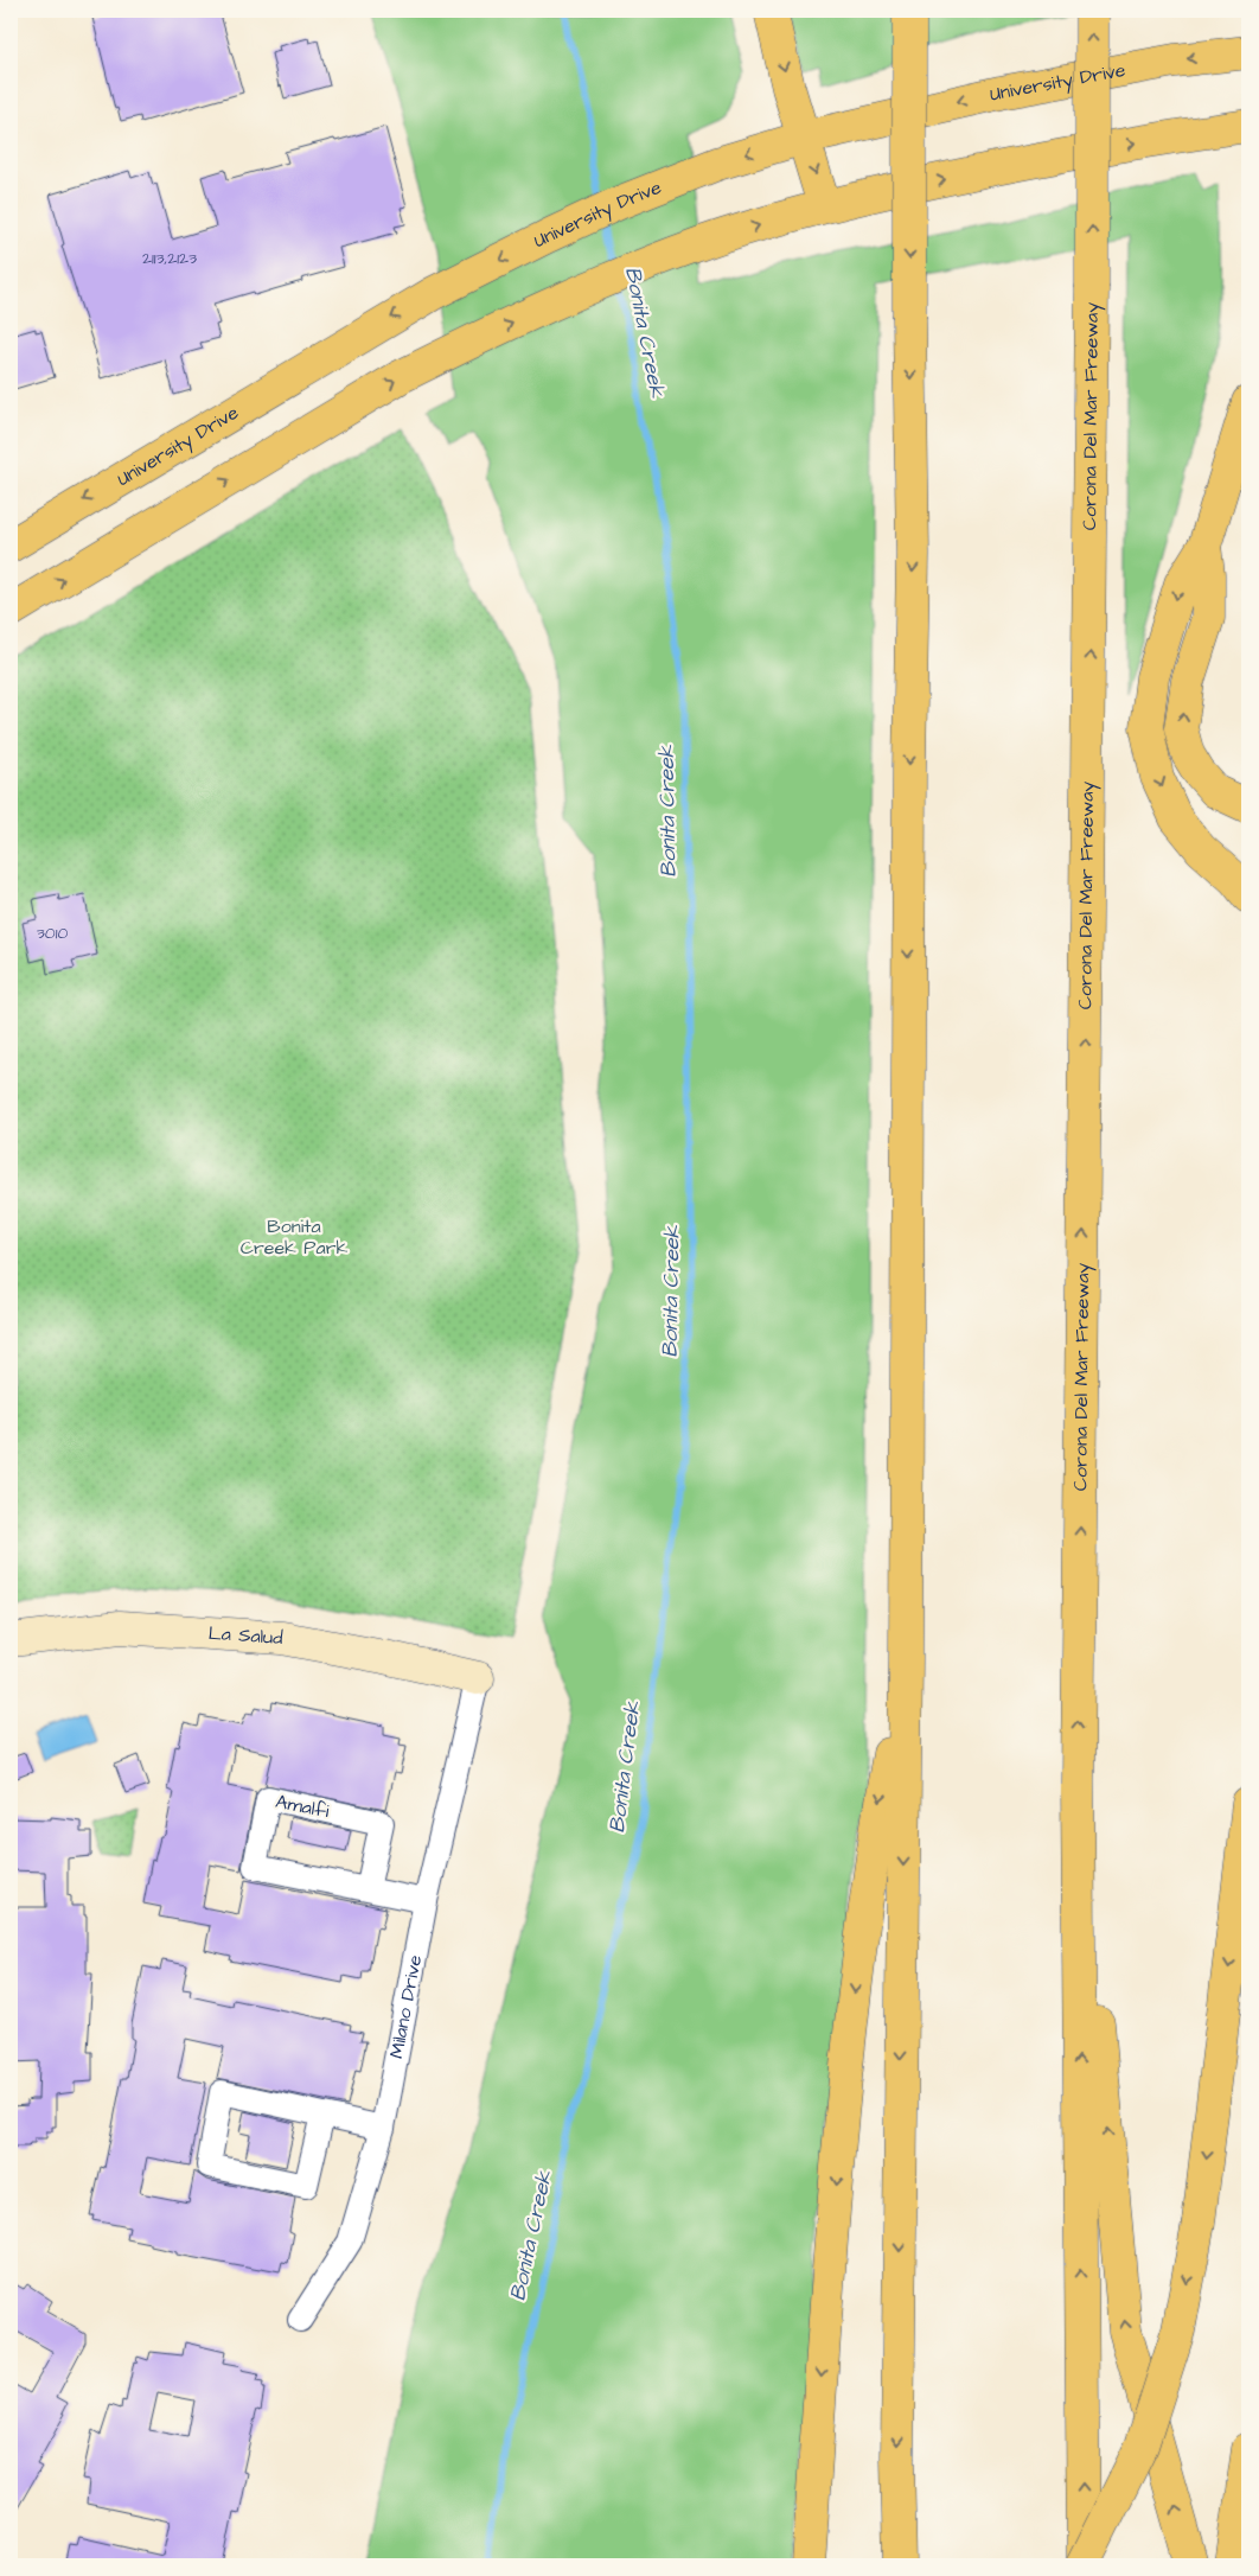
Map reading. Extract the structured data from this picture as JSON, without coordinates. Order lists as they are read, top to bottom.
{
  "streets": {
    "main road": ["University Drive", "Corona Del Mar Freeway"],
    "street": ["La Salud", "Amalfi", "Milano Drive"]
  },
  "crossings": [
    ["La Salud", "Milano Drive"],
    ["Amalfi", "Milano Drive"]
  ],
  "water": ["Bonita Creek"],
  "parks": ["Bonita Creek Park"],
  "house_numbers": ["2113,2123", "3010"]
}
